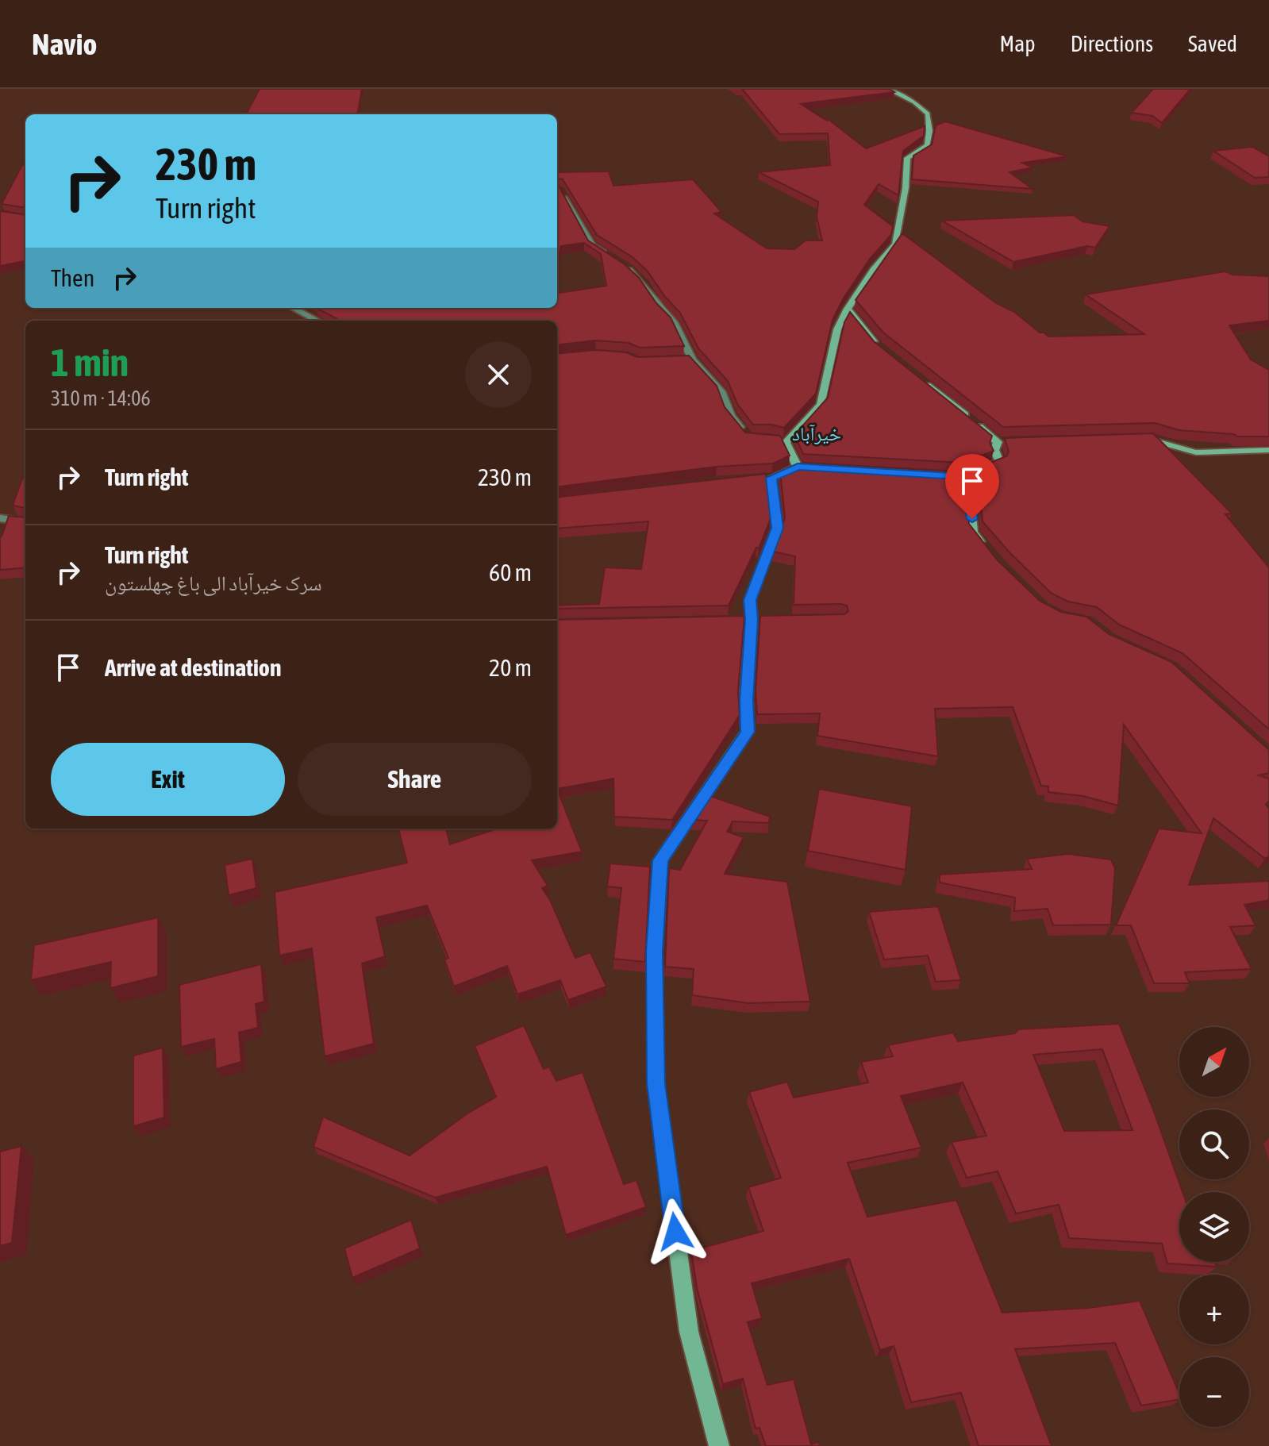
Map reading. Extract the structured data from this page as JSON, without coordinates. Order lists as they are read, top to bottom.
{
  "districts": ["خیرآباد"],
  "north": "top right",
  "page": {
    "header": "Navio",
    "nav": ["Map", "Directions", "Saved"],
    "turn": ["230 m", "Turn right"],
    "then": "Then",
    "heading": ["1 min", "310 m · 14:06"],
    "list": [
      {
        "name": "Turn right",
        "value": "230 m"
      },
      {
        "name": "Turn right",
        "note": "سرک خیرآباد الی باغ چهلستون",
        "value": "60 m"
      },
      {
        "name": "Arrive at destination",
        "value": "20 m"
      }
    ],
    "buttons": ["Exit", "Share"],
    "map_buttons": ["+", "−"]
  }
}
